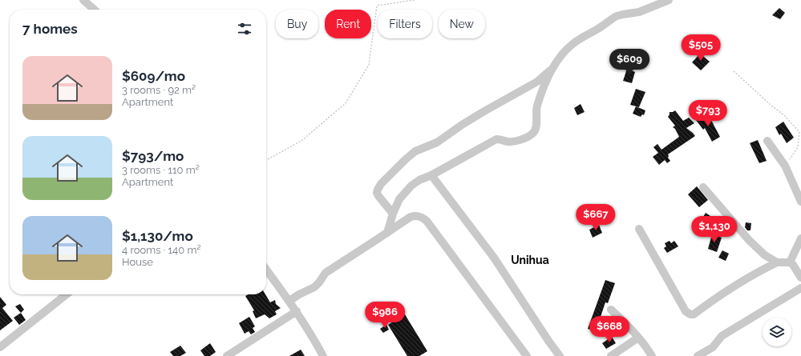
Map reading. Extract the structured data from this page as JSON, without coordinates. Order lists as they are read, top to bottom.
{
  "districts": ["Unihua"],
  "page": {
    "chip": [
      "Buy",
      "Rent",
      "Filters",
      "New"
    ],
    "heading": "7 homes",
    "price": [
      "$505",
      "$609",
      "$793",
      "$667",
      "$1,130",
      "$986",
      "$668"
    ],
    "list": [
      {
        "name": "$609/mo",
        "note": "3 rooms · 92 m² · Apartment"
      },
      {
        "name": "$793/mo",
        "note": "3 rooms · 110 m² · Apartment"
      },
      {
        "name": "$1,130/mo",
        "note": "4 rooms · 140 m² · House"
      }
    ]
  }
}
